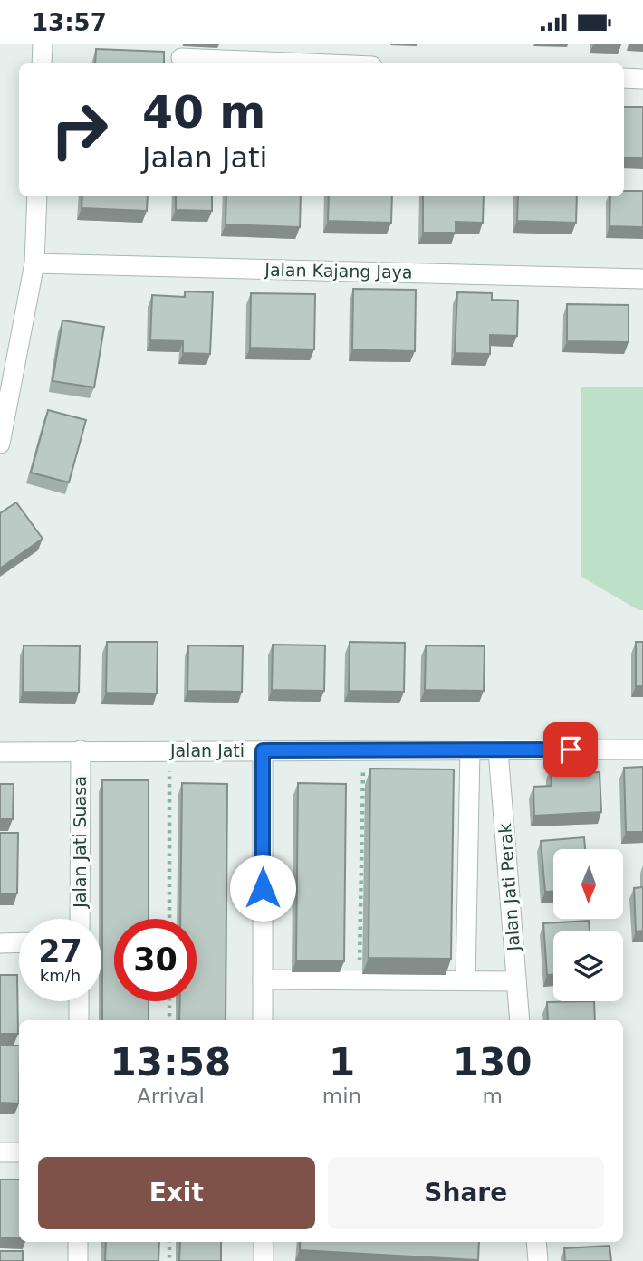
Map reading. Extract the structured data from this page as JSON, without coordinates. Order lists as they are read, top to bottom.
{
  "streets": {
    "street": [
      "Jalan Kajang Jaya",
      "Jalan Jati",
      "Jalan Jati Suasa",
      "Jalan Jati Perak"
    ]
  },
  "crossings": [
    ["Jalan Jati", "Jalan Jati Suasa"],
    ["Jalan Jati", "Jalan Jati Perak"]
  ],
  "north": "bottom",
  "page": {
    "status": "13:57",
    "turn": ["40 m", "Jalan Jati"],
    "speed": "27 km/h",
    "limit": "30",
    "eta": [
      "13:58",
      "Arrival",
      "1",
      "min",
      "130",
      "m"
    ],
    "buttons": ["Exit", "Share"]
  }
}
